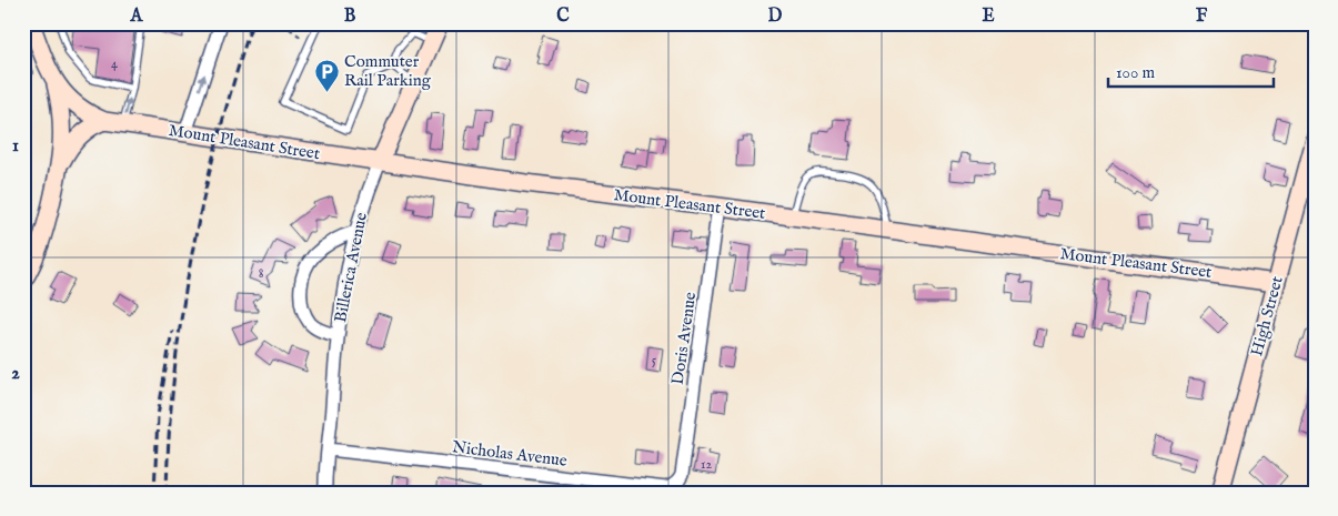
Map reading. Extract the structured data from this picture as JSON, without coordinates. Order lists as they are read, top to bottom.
{
  "streets": {
    "main road": ["Mount Pleasant Street", "Billerica Avenue", "High Street"],
    "street": ["Doris Avenue", "Nicholas Avenue"]
  },
  "crossings": [
    ["Mount Pleasant Street", "Billerica Avenue"],
    ["Mount Pleasant Street", "High Street"],
    ["Mount Pleasant Street", "Doris Avenue"],
    ["Billerica Avenue", "Nicholas Avenue"],
    ["Doris Avenue", "Nicholas Avenue"]
  ],
  "places": {
    "parking": ["Commuter Rail Parking"]
  },
  "house_numbers": [
    "4",
    "8",
    "5",
    "12"
  ],
  "scale_bar": "100 m",
  "grid": {
    "columns": [
      "A",
      "B",
      "C",
      "D",
      "E",
      "F"
    ],
    "rows": ["1", "2"]
  }
}
